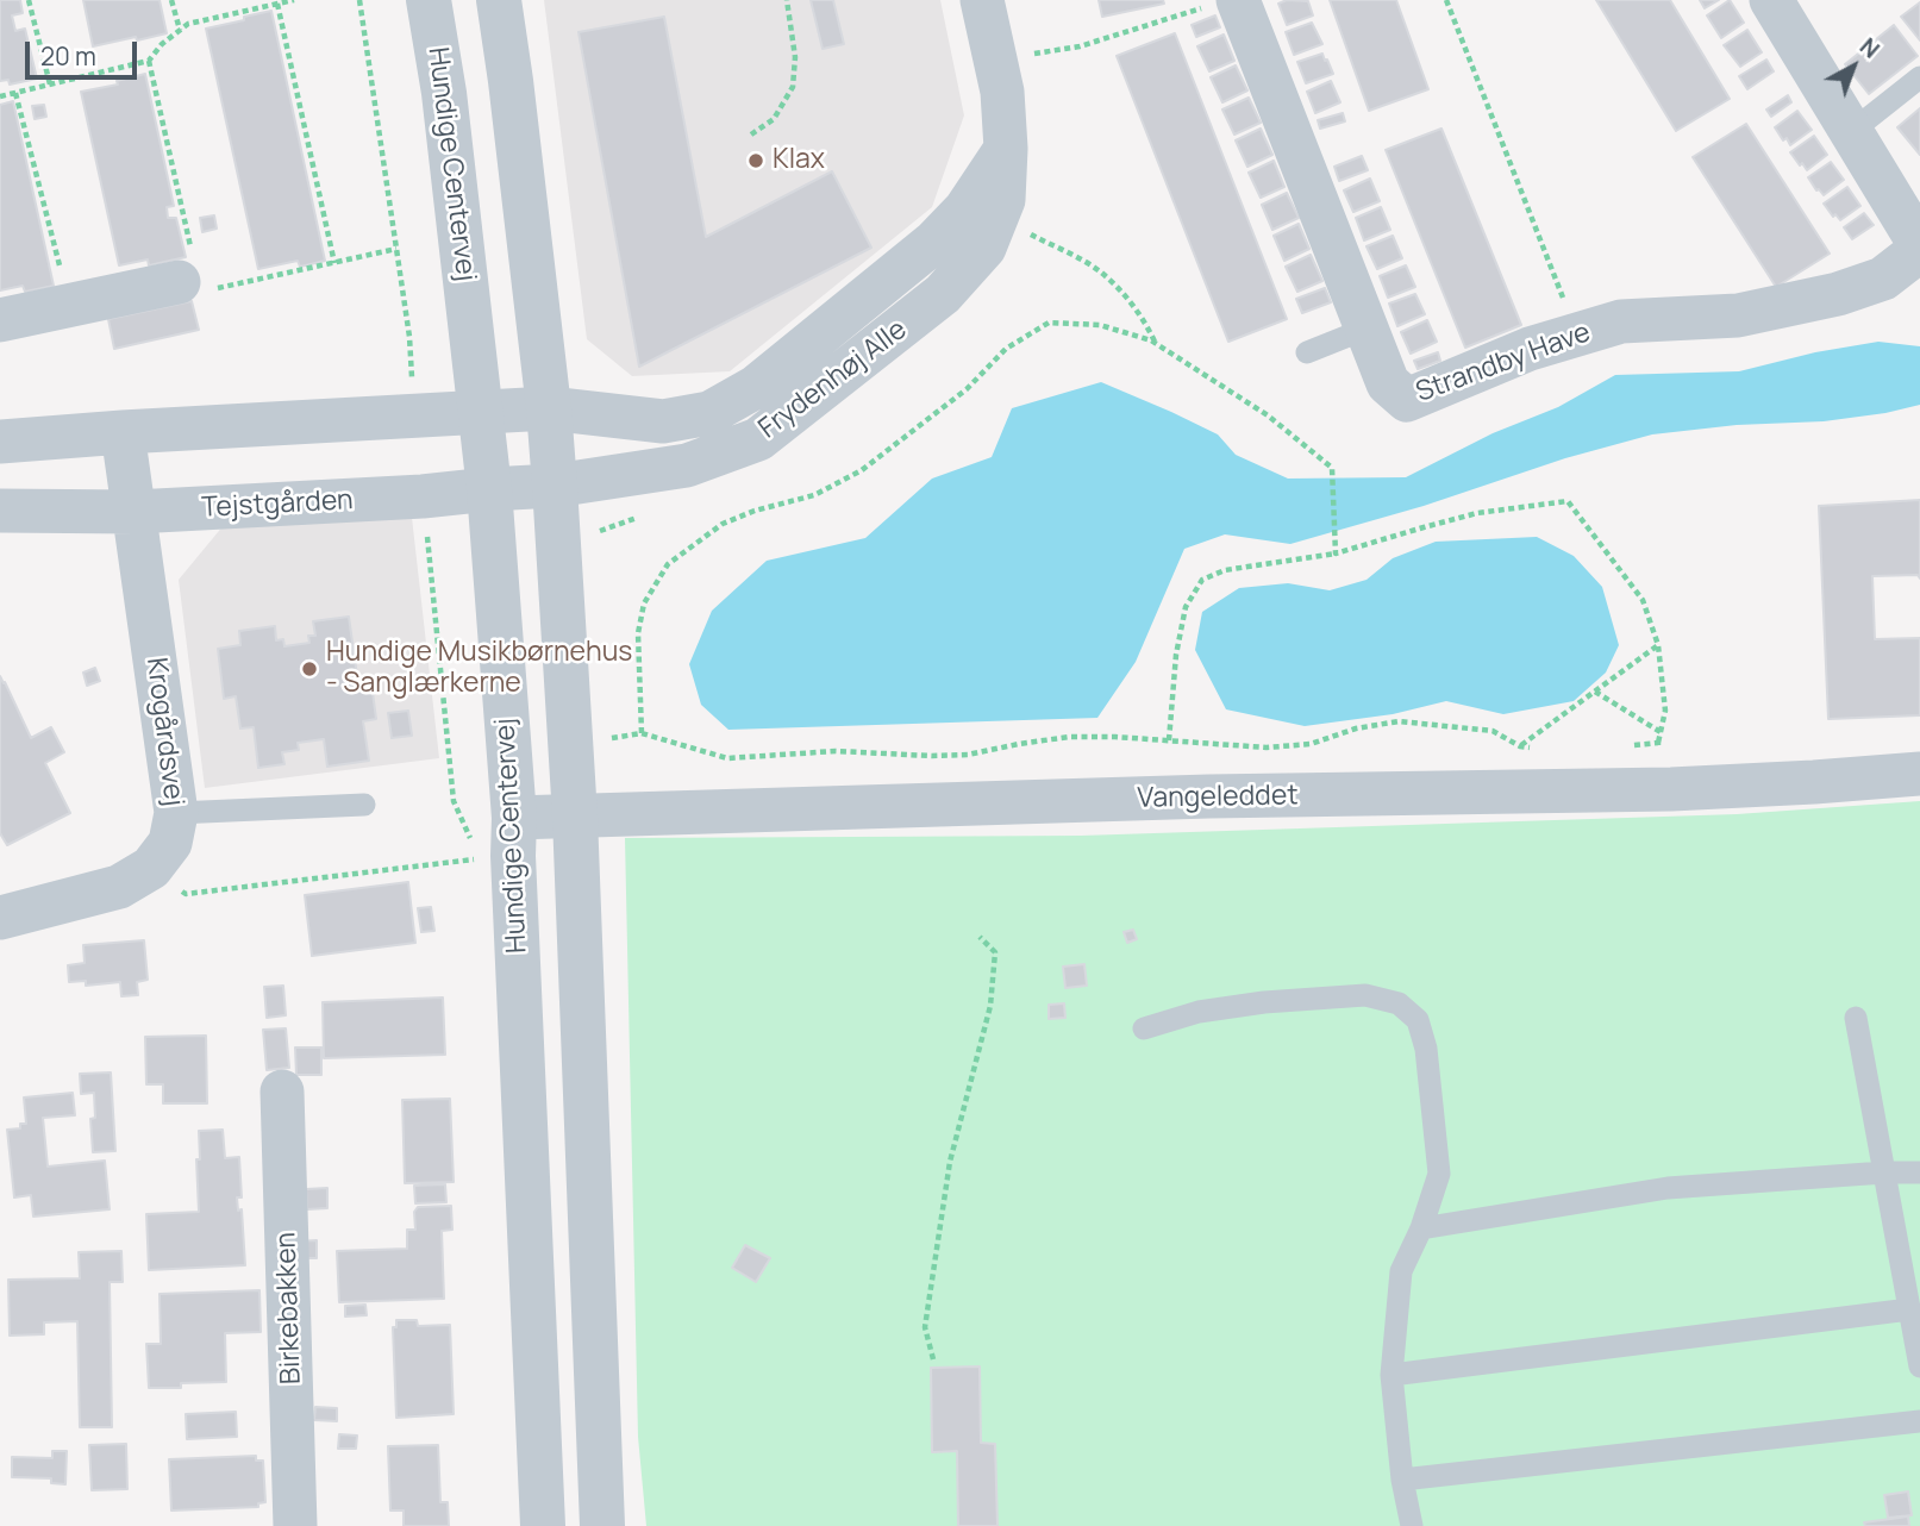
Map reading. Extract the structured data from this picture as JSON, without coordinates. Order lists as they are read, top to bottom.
{
  "streets": {
    "street": [
      "Hundige Centervej",
      "Strandby Have",
      "Frydenhøj Alle",
      "Tejstgården",
      "Krogårdsvej",
      "Vangeleddet",
      "Birkebakken"
    ]
  },
  "crossings": [
    ["Hundige Centervej", "Tejstgården"],
    ["Hundige Centervej", "Vangeleddet"],
    ["Frydenhøj Alle", "Tejstgården"],
    ["Tejstgården", "Krogårdsvej"]
  ],
  "places": ["Klax", "Hundige Musikbørnehus - Sanglærkerne"],
  "scale_bar": "20 m",
  "north": "top right"
}
